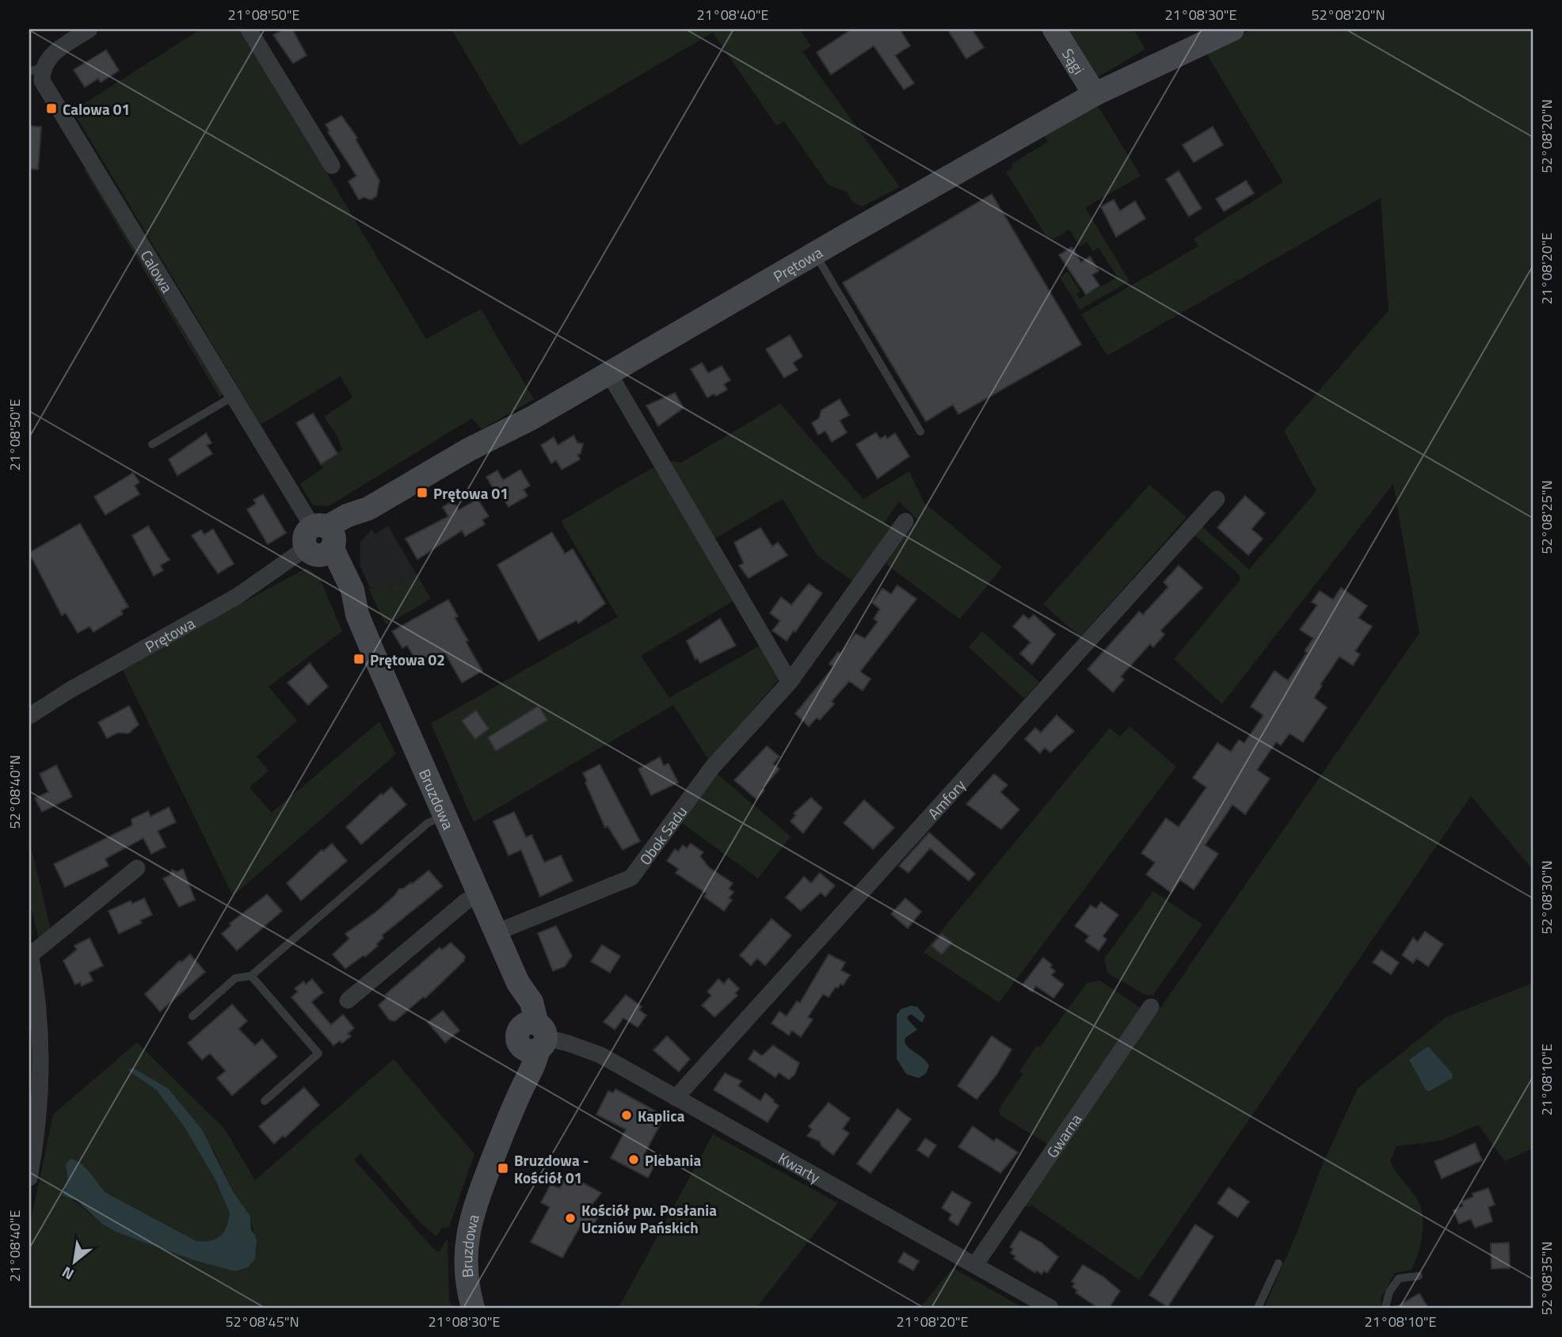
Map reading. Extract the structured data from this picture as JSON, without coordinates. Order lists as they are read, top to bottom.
{
  "streets": {
    "street": [
      "Sągi",
      "Prętowa",
      "Calowa",
      "Amfory",
      "Bruzdowa",
      "Obok Sadu",
      "Gwarna",
      "Kwarty"
    ]
  },
  "crossings": [
    ["Sągi", "Prętowa"],
    ["Prętowa", "Calowa"],
    ["Prętowa", "Bruzdowa"],
    ["Calowa", "Bruzdowa"],
    ["Amfory", "Kwarty"],
    ["Bruzdowa", "Obok Sadu"],
    ["Bruzdowa", "Kwarty"],
    ["Gwarna", "Kwarty"]
  ],
  "places": {
    "transit": [
      "Calowa 01",
      "Prętowa 01",
      "Prętowa 02",
      "Bruzdowa - Kościół 01"
    ],
    "other": ["Kaplica", "Plebania", "Kościół pw. Posłania Uczniów Pańskich"]
  },
  "north": "bottom left",
  "coordinates": [
    "21°08'50\"E",
    "21°08'40\"E",
    "21°08'30\"E",
    "52°08'20\"N",
    "21°08'20\"E",
    "52°08'25\"N",
    "52°08'40\"N",
    "52°08'30\"N",
    "21°08'10\"E",
    "52°08'35\"N",
    "52°08'45\"N"
  ]
}
